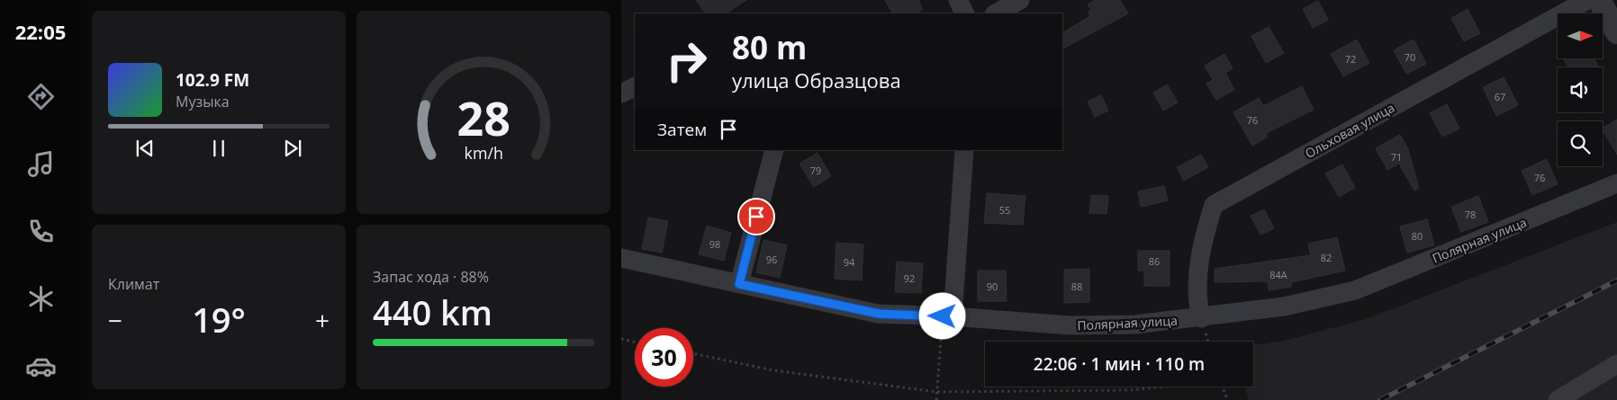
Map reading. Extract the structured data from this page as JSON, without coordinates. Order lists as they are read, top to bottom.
{
  "streets": {
    "street": ["Ольховая улица", "Полярная улица"]
  },
  "crossings": [
    ["Ольховая улица", "Полярная улица"]
  ],
  "house_numbers": [
    "70",
    "72",
    "67",
    "76",
    "71",
    "79",
    "76",
    "55",
    "78",
    "80",
    "98",
    "82",
    "96",
    "86",
    "94",
    "84А",
    "92",
    "90",
    "88"
  ],
  "north": "right",
  "page": {
    "tabs": "22:05",
    "turn": ["80 m", "улица Образцова"],
    "song": ["102.9 FM", "Музыка"],
    "then": "Затем",
    "tile": [
      "Климат",
      ["Запас хода · 88%", "440 km"]
    ],
    "heat": ["−", "19°", "+"],
    "limit": "30",
    "trip": "22:06 · 1 мин · 110 m",
    "gauge": ["28", "km/h"]
  }
}
